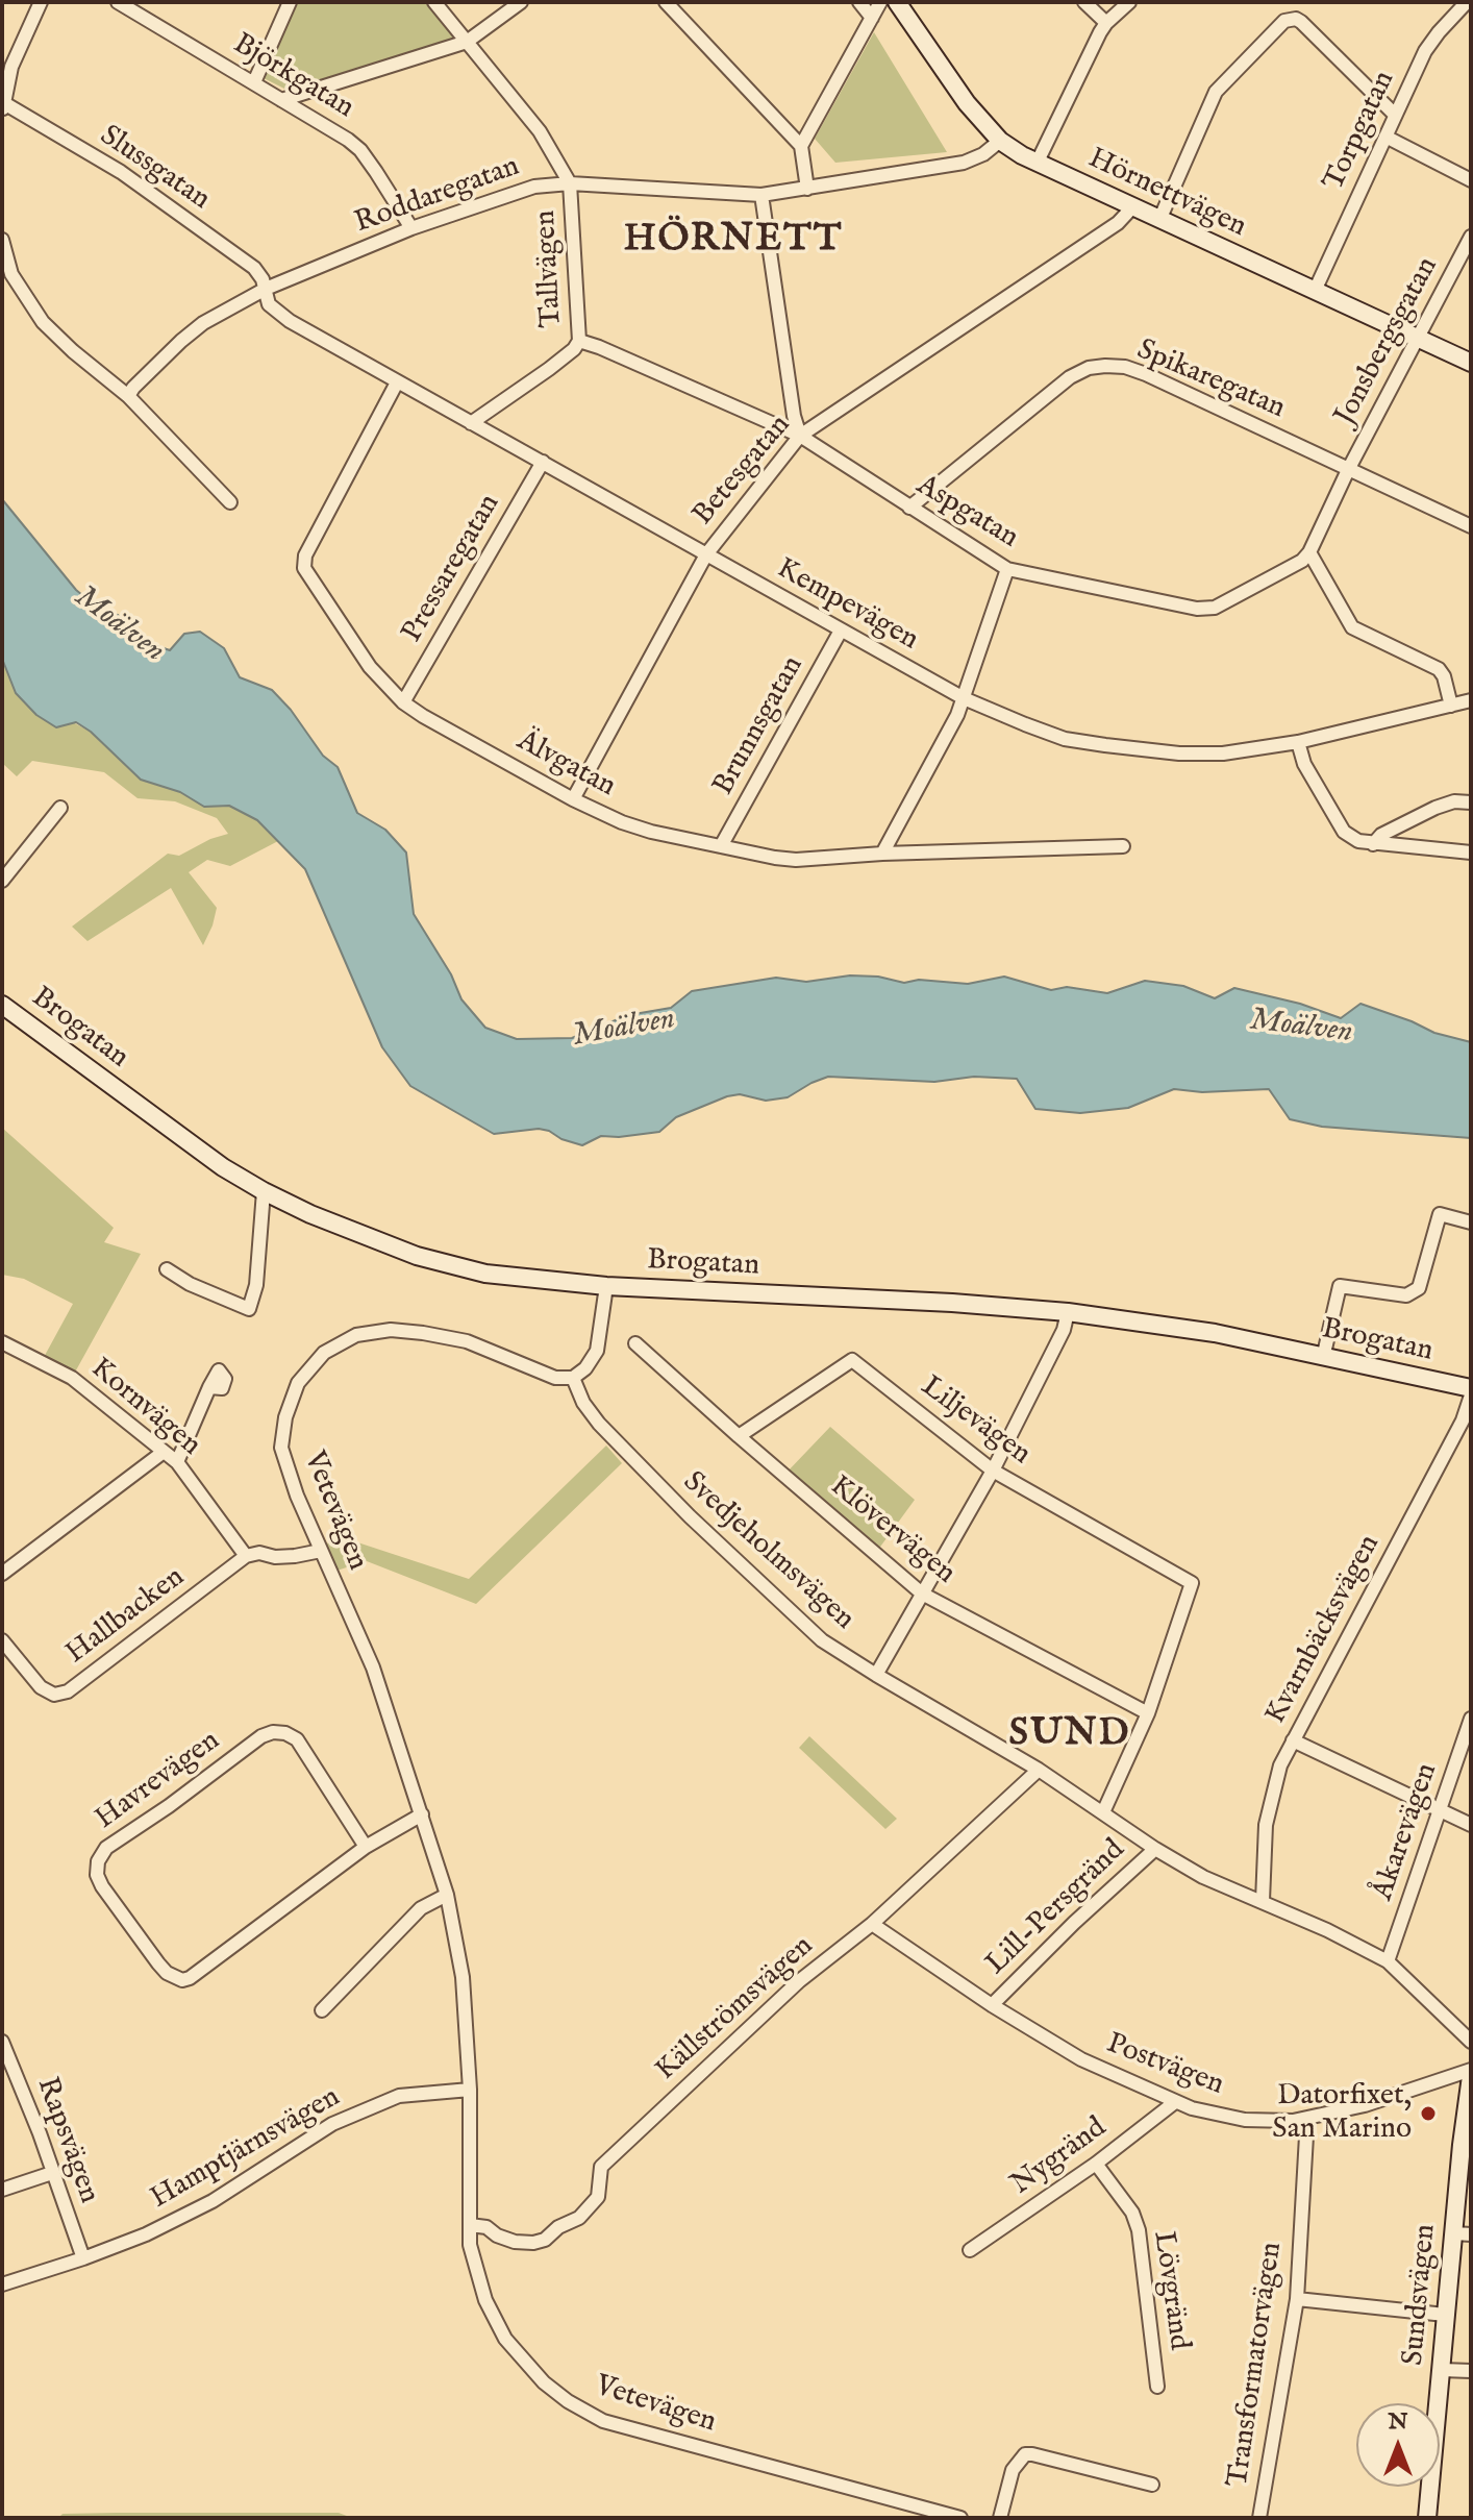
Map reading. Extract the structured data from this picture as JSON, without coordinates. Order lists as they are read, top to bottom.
{
  "streets": {
    "main road": ["Hörnettvägen", "Brogatan", "Sundsvägen"],
    "street": [
      "Björkgatan",
      "Torpgatan",
      "Slussgatan",
      "Roddaregatan",
      "Tallvägen",
      "Jonsbergsgatan",
      "Spikaregatan",
      "Betesgatan",
      "Aspgatan",
      "Pressaregatan",
      "Kempevägen",
      "Brunnsgatan",
      "Älvgatan",
      "Kornvägen",
      "Liljevägen",
      "Vetevägen",
      "Klövervägen",
      "Svedjeholmsvägen",
      "Hallbacken",
      "Kvarnbäcksvägen",
      "Havrevägen",
      "Åkarevägen",
      "Lill-Persgränd",
      "Källströmsvägen",
      "Postvägen",
      "Rapsvägen",
      "Hamptjärnsvägen",
      "Nygränd",
      "Lövgränd",
      "Transformatorvägen"
    ]
  },
  "crossings": [
    ["Björkgatan", "Roddaregatan"],
    ["Torpgatan", "Hörnettvägen"],
    ["Slussgatan", "Roddaregatan"],
    ["Slussgatan", "Kempevägen"],
    ["Hörnettvägen", "Roddaregatan"],
    ["Hörnettvägen", "Jonsbergsgatan"],
    ["Hörnettvägen", "Betesgatan"],
    ["Roddaregatan", "Tallvägen"],
    ["Roddaregatan", "Kempevägen"],
    ["Tallvägen", "Aspgatan"],
    ["Tallvägen", "Kempevägen"],
    ["Jonsbergsgatan", "Spikaregatan"],
    ["Spikaregatan", "Aspgatan"],
    ["Betesgatan", "Aspgatan"],
    ["Betesgatan", "Kempevägen"],
    ["Betesgatan", "Älvgatan"],
    ["Pressaregatan", "Kempevägen"],
    ["Pressaregatan", "Älvgatan"],
    ["Kempevägen", "Brunnsgatan"],
    ["Kempevägen", "Älvgatan"],
    ["Brunnsgatan", "Älvgatan"],
    ["Kornvägen", "Hallbacken"],
    ["Liljevägen", "Klövervägen"],
    ["Vetevägen", "Svedjeholmsvägen"],
    ["Vetevägen", "Havrevägen"],
    ["Vetevägen", "Källströmsvägen"],
    ["Vetevägen", "Hamptjärnsvägen"],
    ["Svedjeholmsvägen", "Kvarnbäcksvägen"],
    ["Svedjeholmsvägen", "Åkarevägen"],
    ["Svedjeholmsvägen", "Lill-Persgränd"],
    ["Svedjeholmsvägen", "Källströmsvägen"],
    ["Lill-Persgränd", "Postvägen"],
    ["Källströmsvägen", "Postvägen"],
    ["Postvägen", "Nygränd"],
    ["Postvägen", "Transformatorvägen"],
    ["Rapsvägen", "Hamptjärnsvägen"],
    ["Nygränd", "Lövgränd"]
  ],
  "districts": ["HÖRNETT", "SUND"],
  "water": ["Moälven"],
  "places": ["Datorfixet, San Marino"],
  "north": "top"
}
